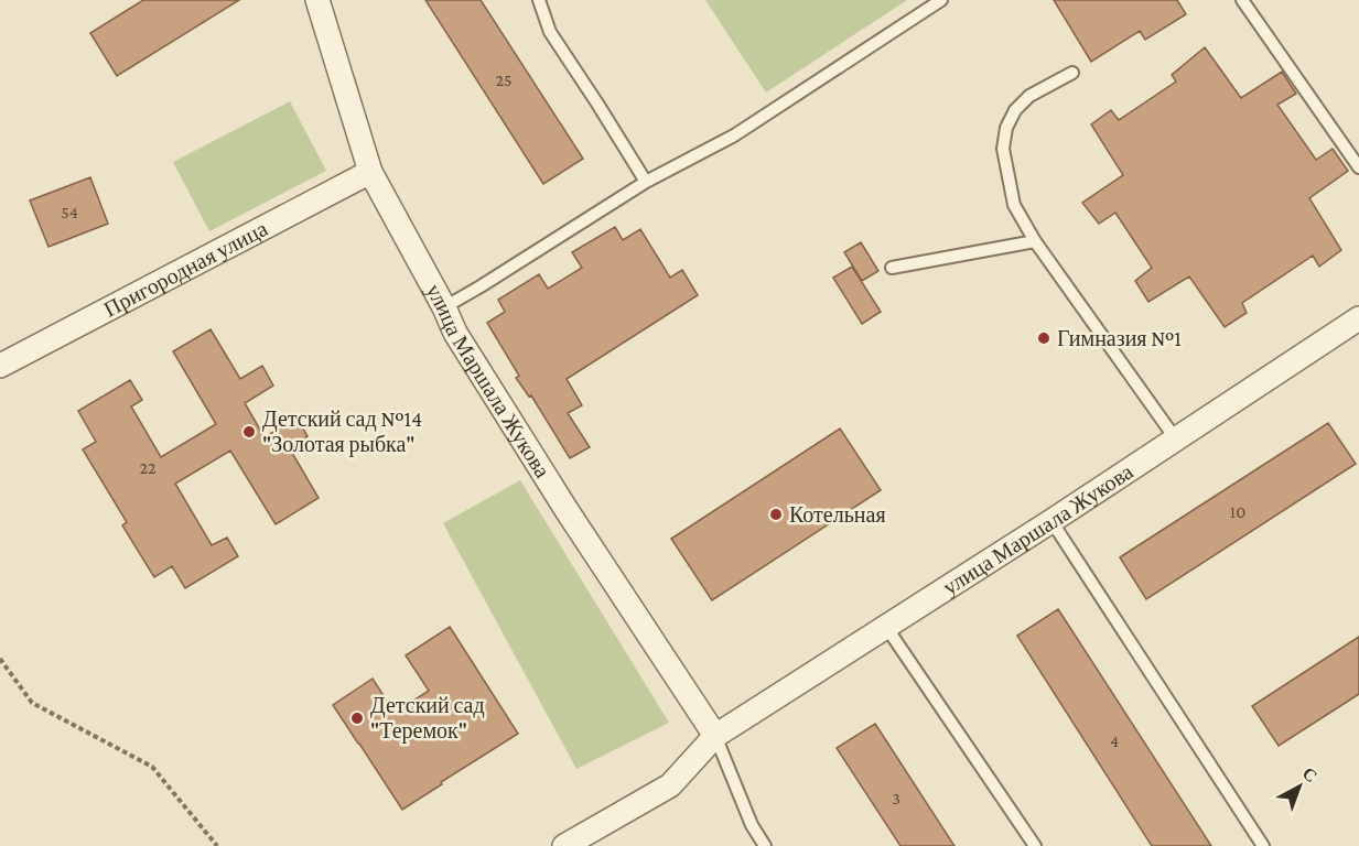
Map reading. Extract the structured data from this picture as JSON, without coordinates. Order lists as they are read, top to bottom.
{
  "streets": {
    "street": ["Пригородная улица", "улица Маршала Жукова"]
  },
  "crossings": [
    ["Пригородная улица", "улица Маршала Жукова"]
  ],
  "places": [
    "Гимназия №1",
    "Детский сад №14 \"Золотая рыбка\"",
    "Котельная",
    "Детский сад \"Теремок\""
  ],
  "house_numbers": [
    "25",
    "54",
    "22",
    "10",
    "4",
    "3"
  ],
  "north": "top right"
}
